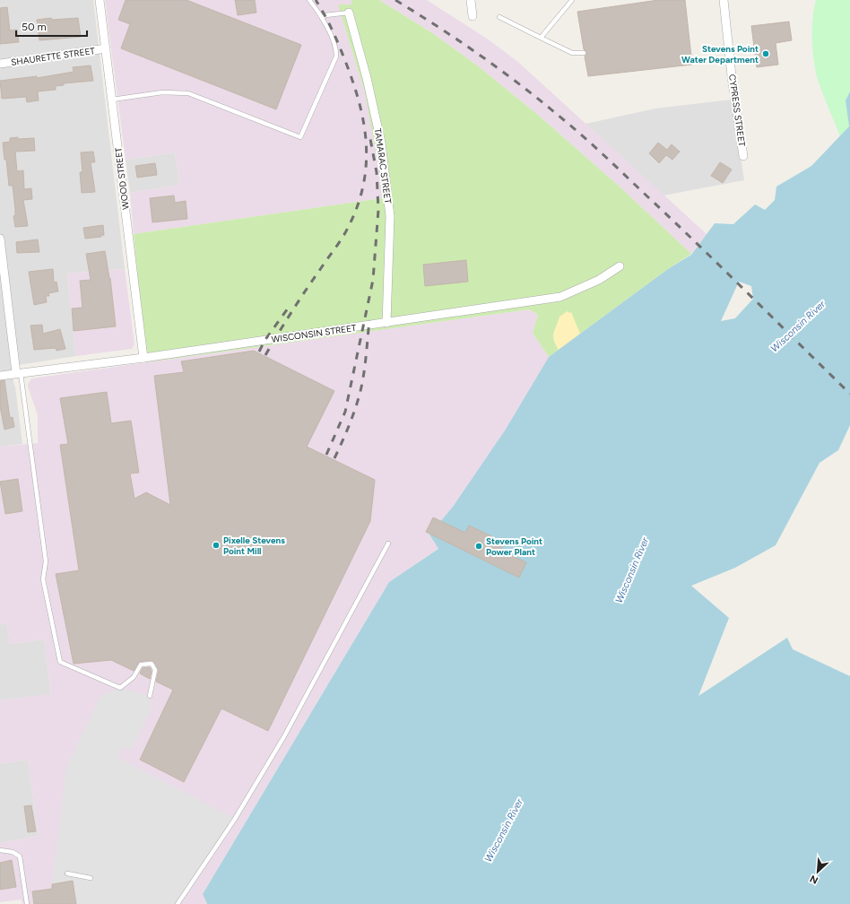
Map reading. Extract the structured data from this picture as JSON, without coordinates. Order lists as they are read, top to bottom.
{
  "streets": {
    "street": [
      "SHAURETTE STREET",
      "CYPRESS STREET",
      "TAMARAC STREET",
      "WOOD STREET",
      "WISCONSIN STREET"
    ]
  },
  "crossings": [
    ["SHAURETTE STREET", "WOOD STREET"],
    ["TAMARAC STREET", "WISCONSIN STREET"],
    ["WOOD STREET", "WISCONSIN STREET"]
  ],
  "water": ["Wisconsin River"],
  "places": ["Stevens Point Water Department", "Pixelle Stevens Point Mill", "Stevens Point Power Plant"],
  "scale_bar": "50 m",
  "north": "bottom left"
}
